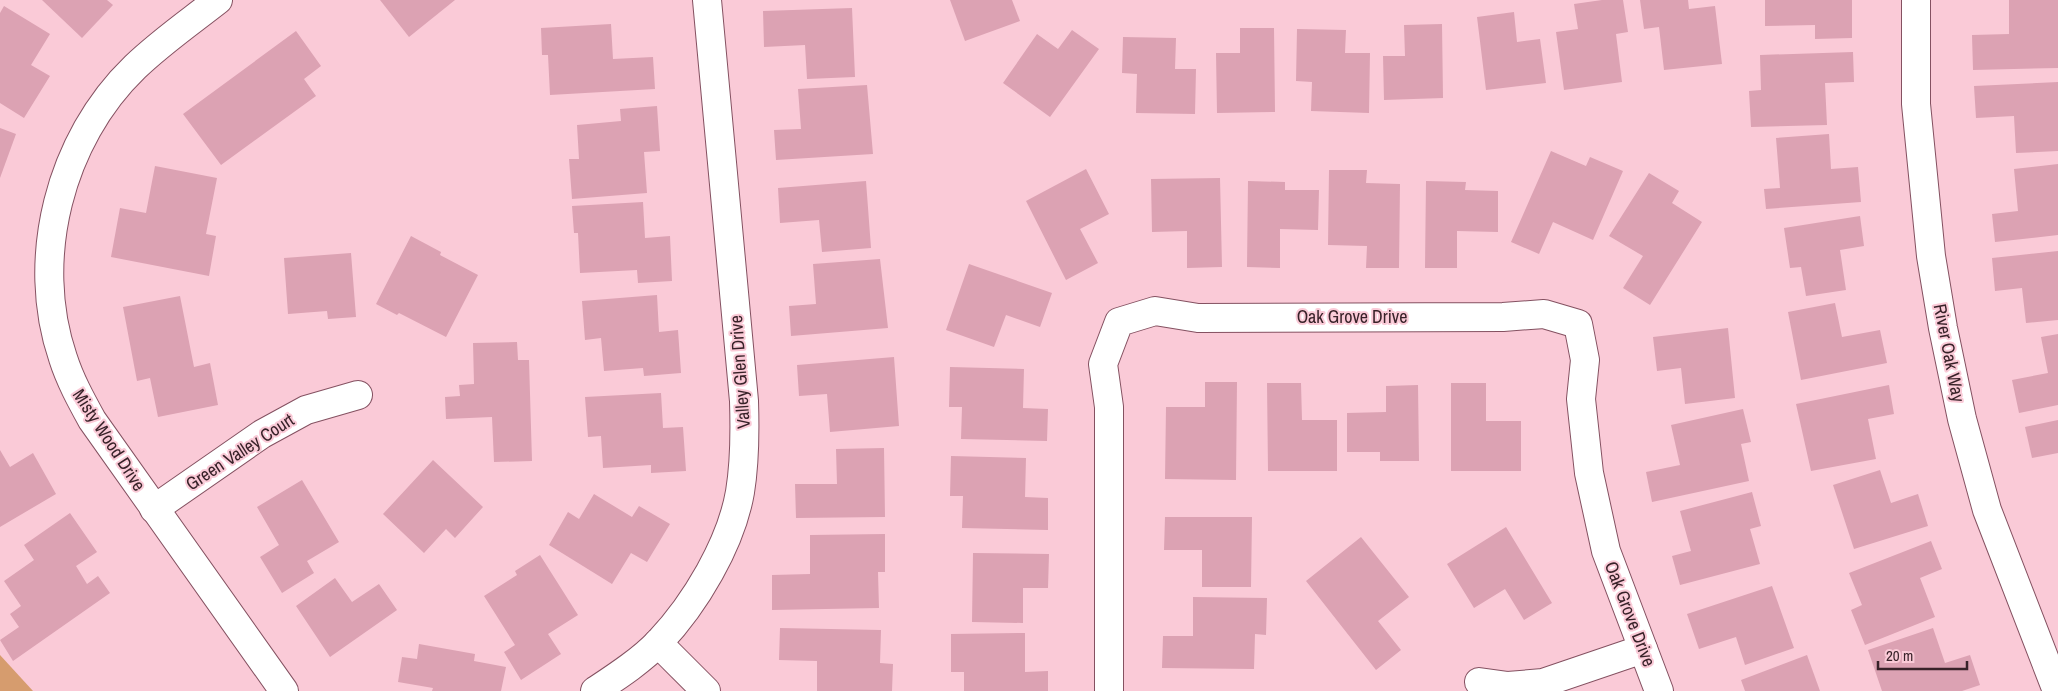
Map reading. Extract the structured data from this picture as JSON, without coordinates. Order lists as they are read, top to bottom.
{
  "streets": {
    "street": [
      "Oak Grove Drive",
      "River Oak Way",
      "Valley Glen Drive",
      "Misty Wood Drive",
      "Green Valley Court"
    ]
  },
  "crossings": [
    ["Misty Wood Drive", "Green Valley Court"]
  ],
  "scale_bar": "20 m"
}
